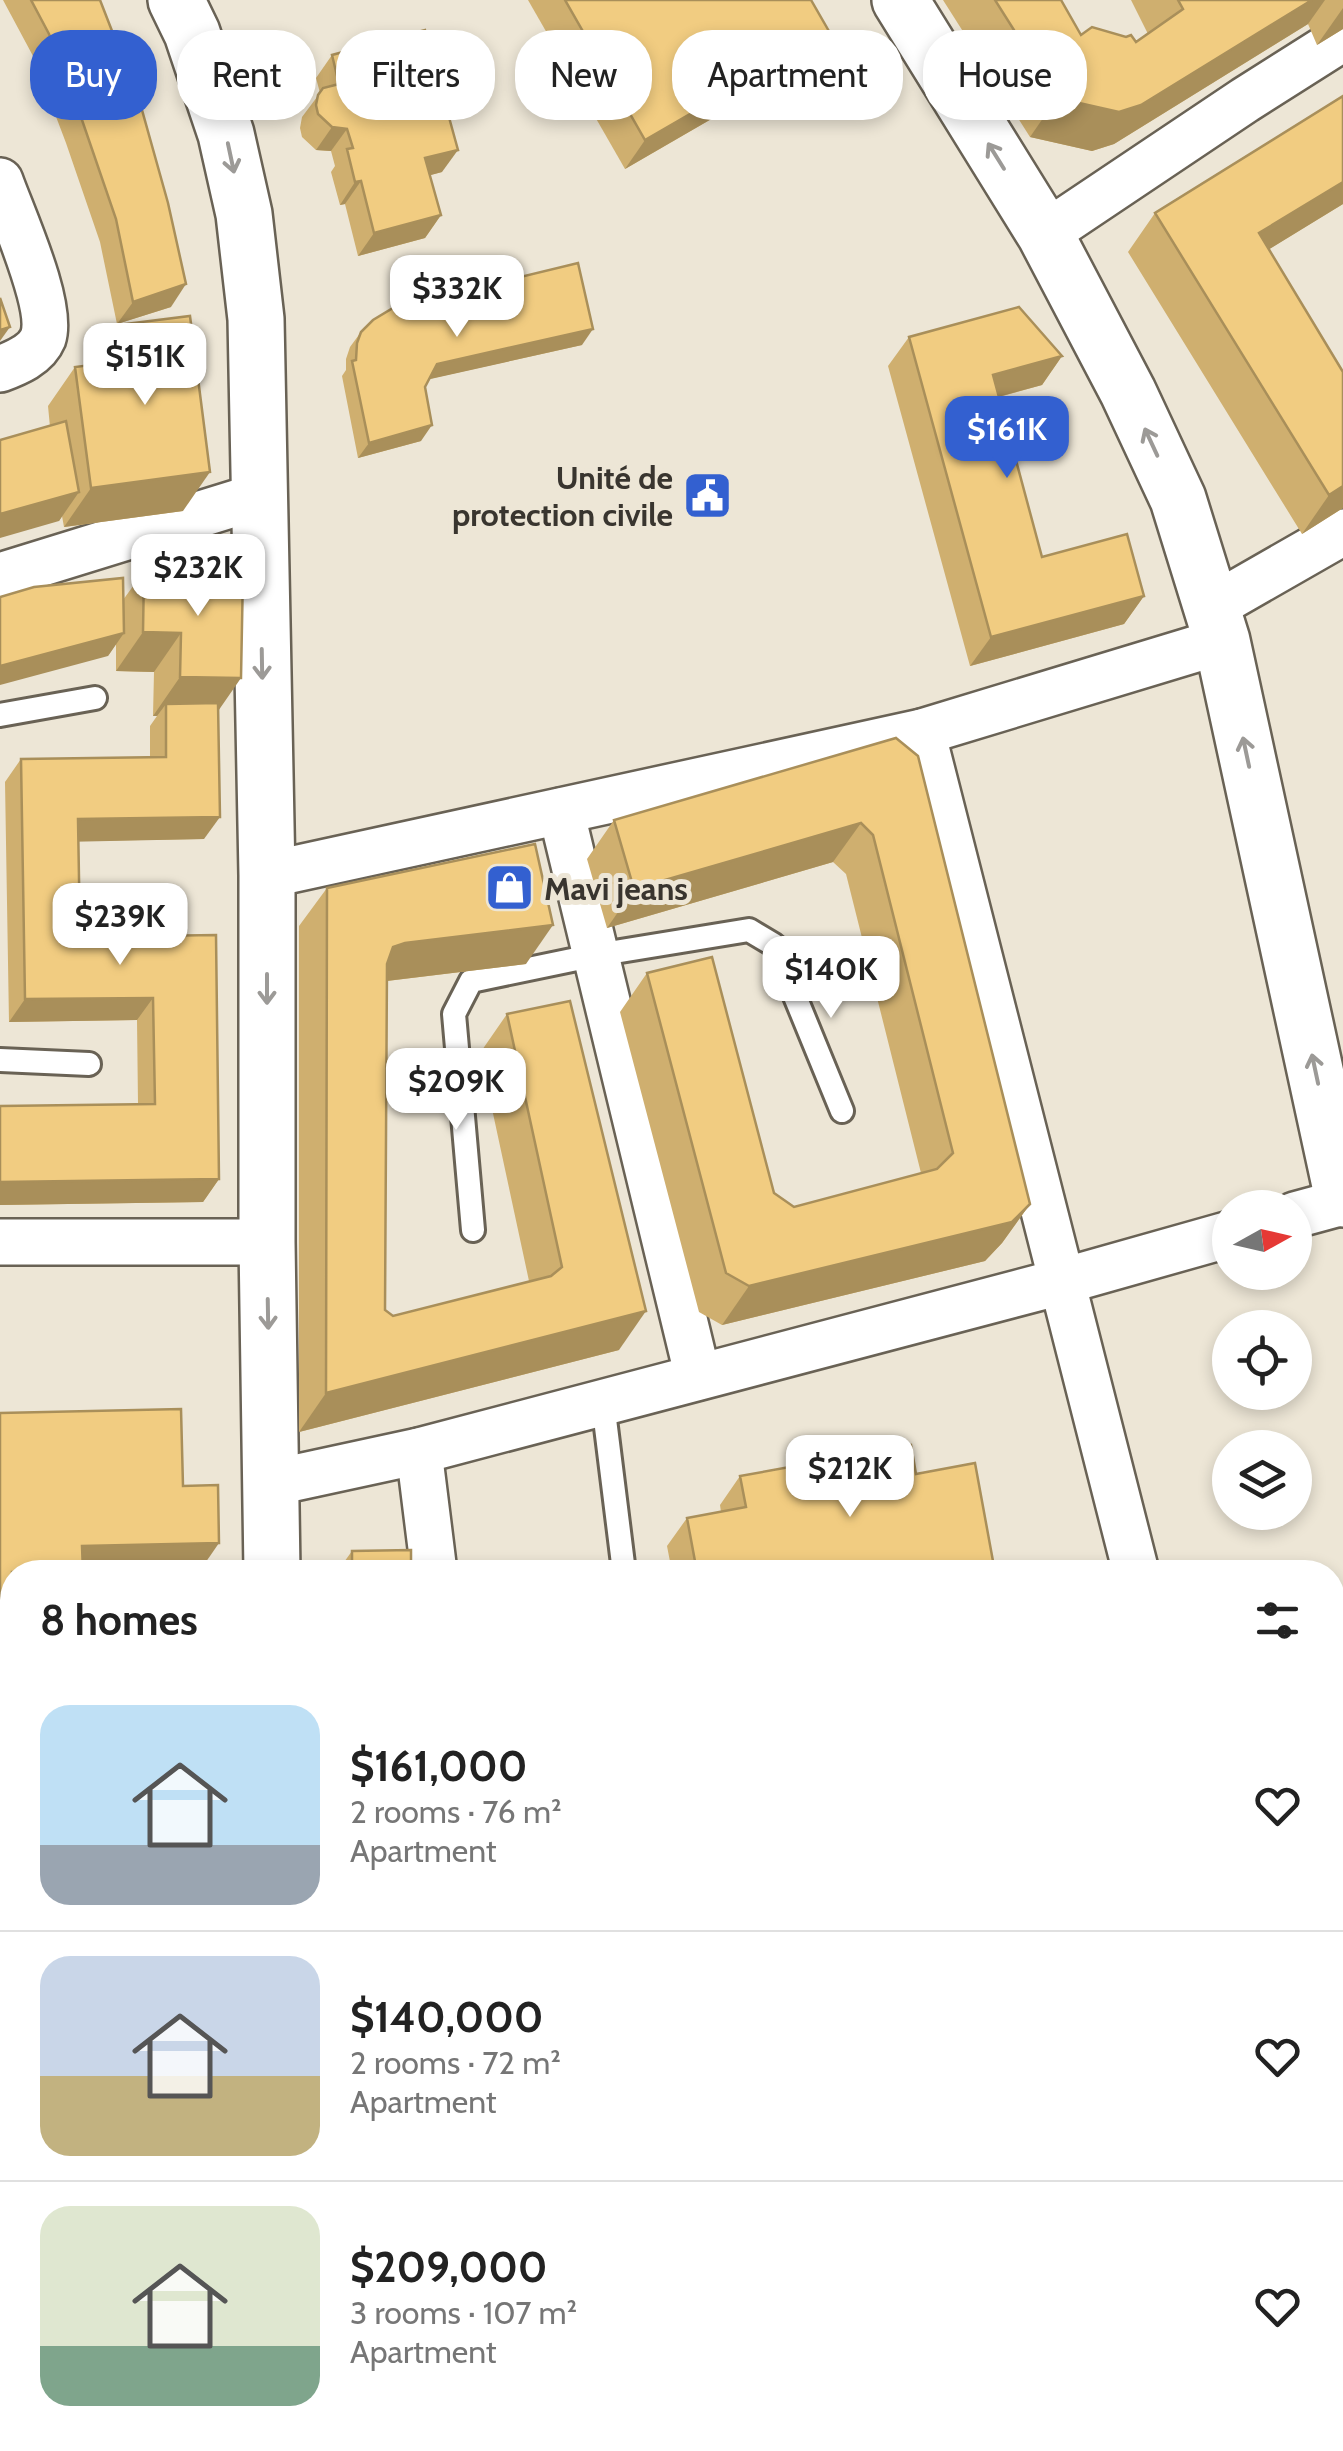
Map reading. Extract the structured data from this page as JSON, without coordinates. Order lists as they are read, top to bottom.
{
  "places": {
    "public building": ["Unité de protection civile"],
    "shop": ["Mavi jeans"]
  },
  "north": "right",
  "page": {
    "chip": [
      "Buy",
      "Rent",
      "Filters",
      "New",
      "Apartment",
      "House"
    ],
    "price": [
      "$332K",
      "$151K",
      "$161K",
      "$232K",
      "$239K",
      "$140K",
      "$209K",
      "$212K"
    ],
    "heading": "8 homes",
    "list": [
      {
        "name": "$161,000",
        "note": "2 rooms · 76 m² · Apartment"
      },
      {
        "name": "$140,000",
        "note": "2 rooms · 72 m² · Apartment"
      },
      {
        "name": "$209,000",
        "note": "3 rooms · 107 m² · Apartment"
      }
    ]
  }
}
